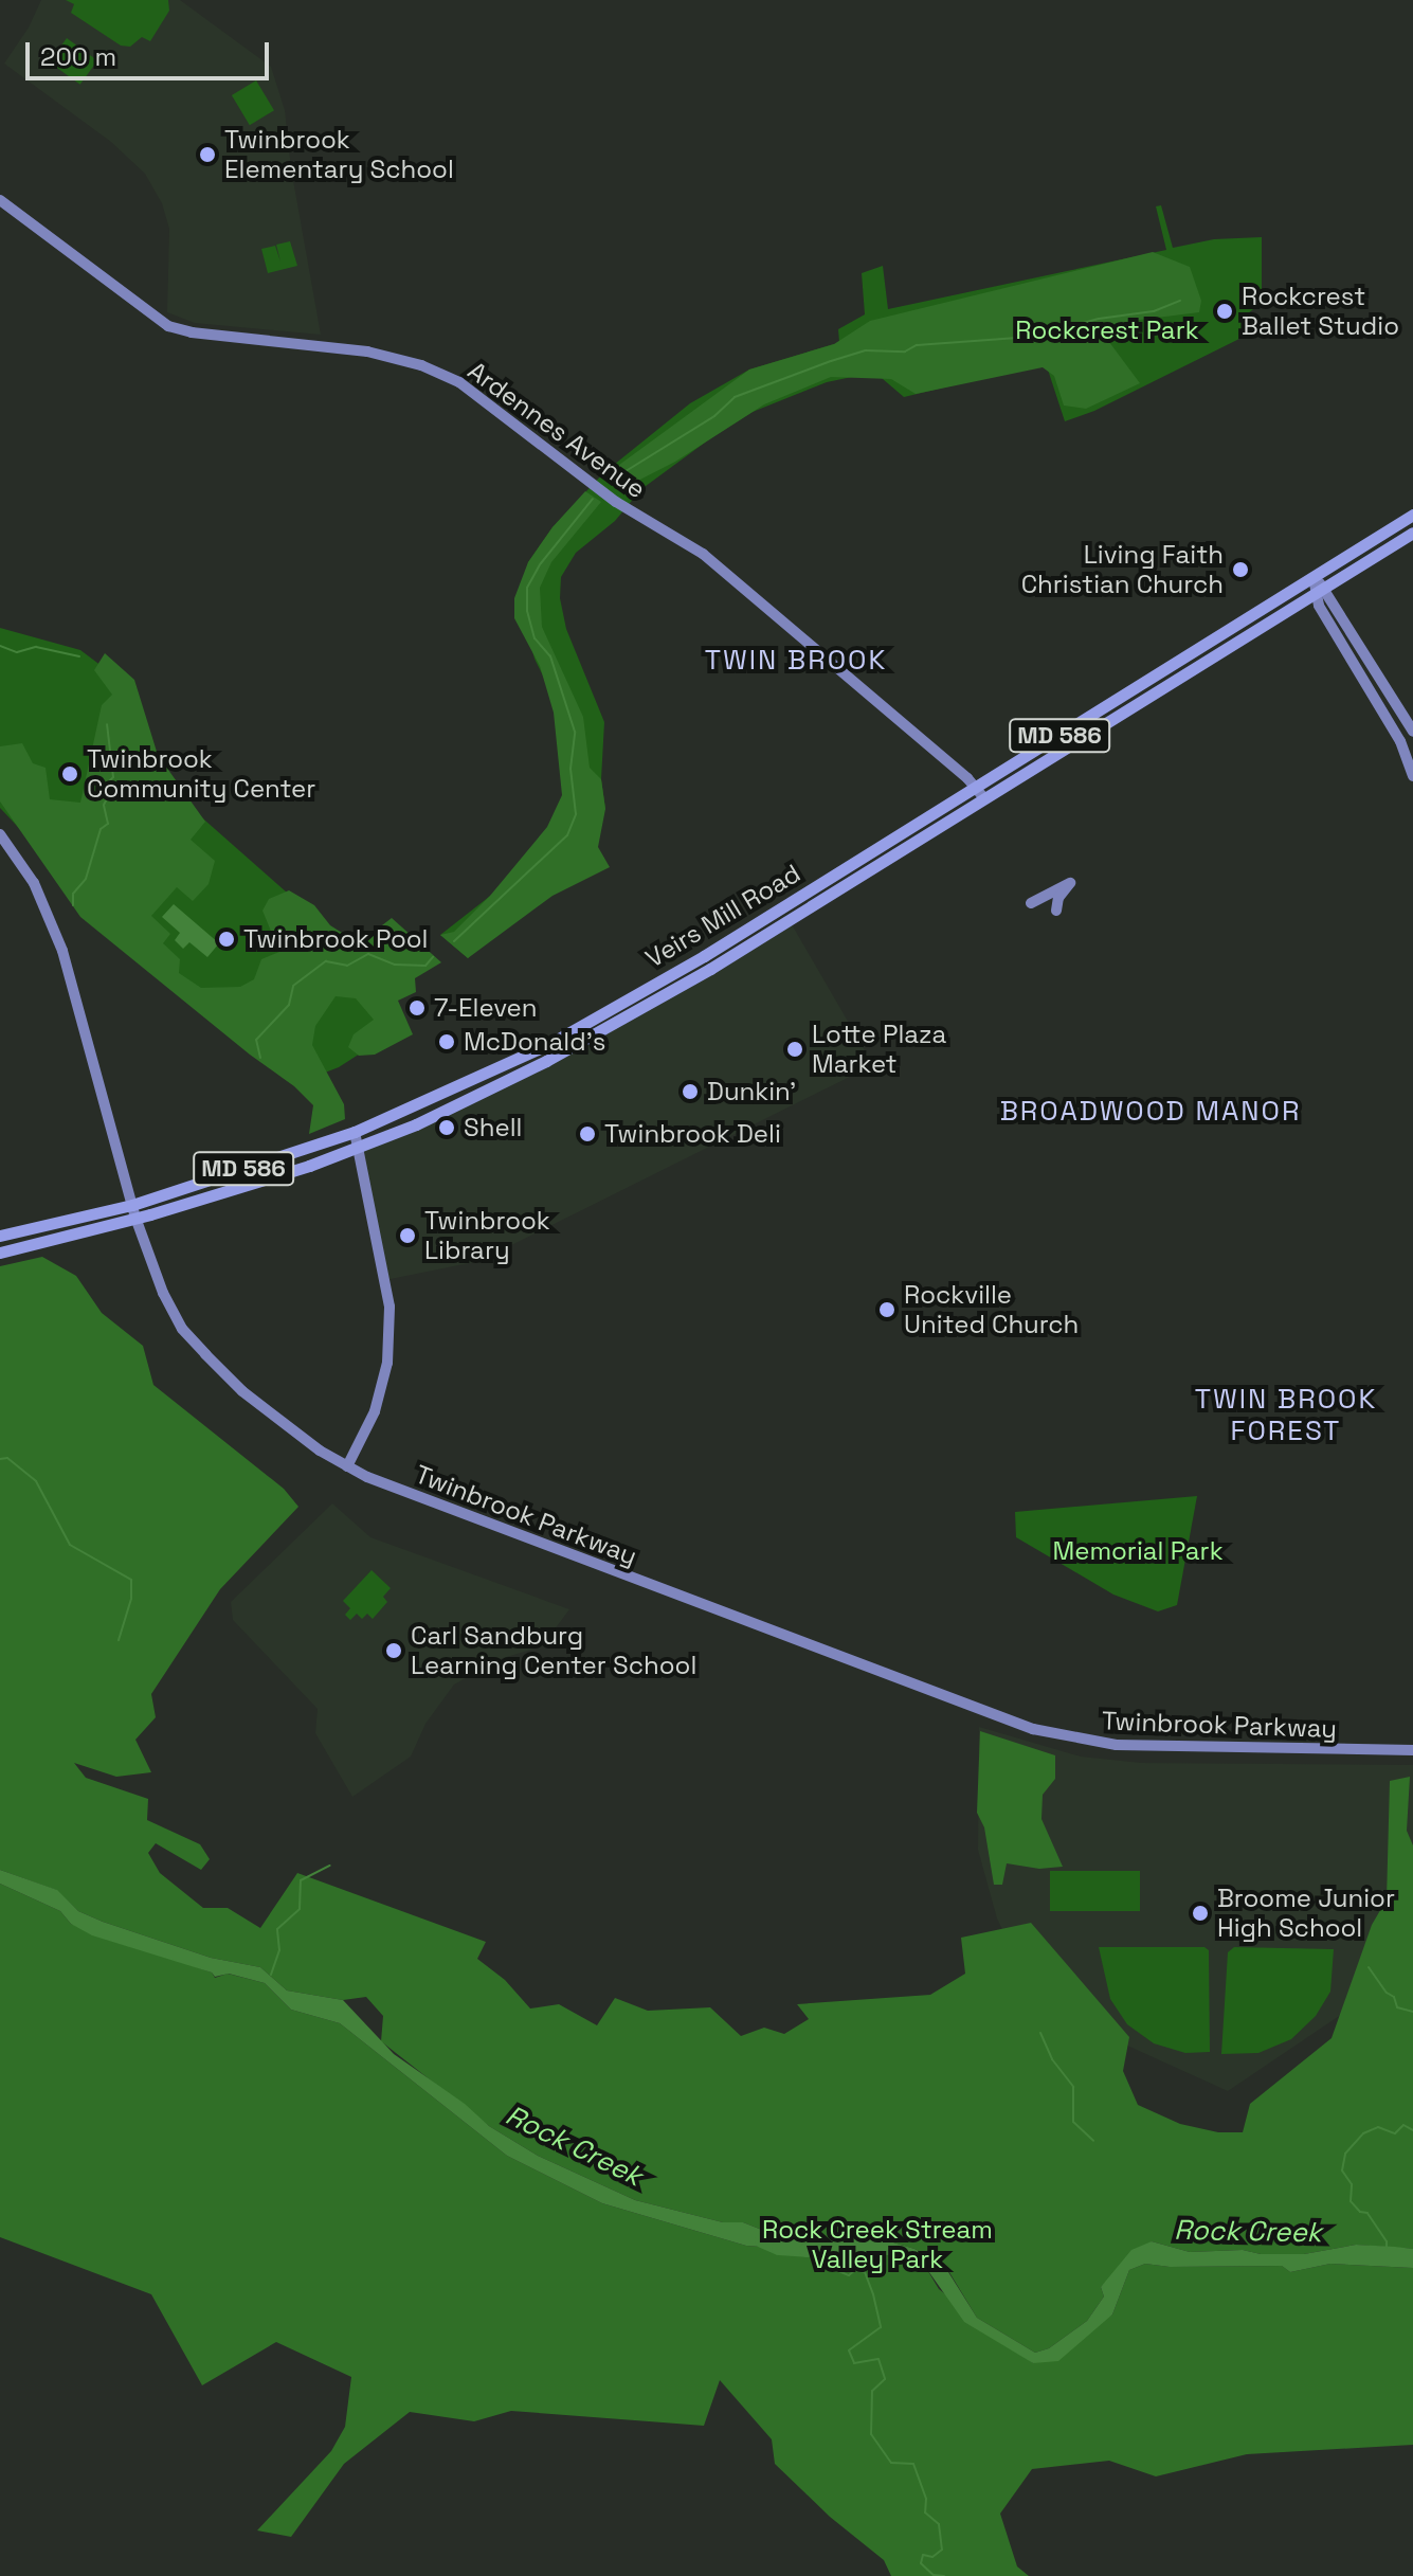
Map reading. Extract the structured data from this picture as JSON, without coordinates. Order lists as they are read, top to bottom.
{
  "streets": {
    "main road": ["MD 586", "Veirs Mill Road"],
    "street": ["Ardennes Avenue", "Twinbrook Parkway"]
  },
  "crossings": [
    ["Ardennes Avenue", "Veirs Mill Road"],
    ["Veirs Mill Road", "Twinbrook Parkway"]
  ],
  "districts": ["TWIN BROOK", "BROADWOOD MANOR", "TWIN BROOK FOREST"],
  "water": ["Rock Creek"],
  "parks": ["Rockcrest Park", "Memorial Park", "Rock Creek Stream Valley Park"],
  "places": [
    "Twinbrook Elementary School",
    "Rockcrest Ballet Studio",
    "Living Faith Christian Church",
    "Twinbrook Community Center",
    "Twinbrook Pool",
    "7-Eleven",
    "McDonald's",
    "Lotte Plaza Market",
    "Dunkin'",
    "Shell",
    "Twinbrook Deli",
    "Twinbrook Library",
    "Rockville United Church",
    "Carl Sandburg Learning Center School",
    "Broome Junior High School"
  ],
  "scale_bar": "200 m"
}
